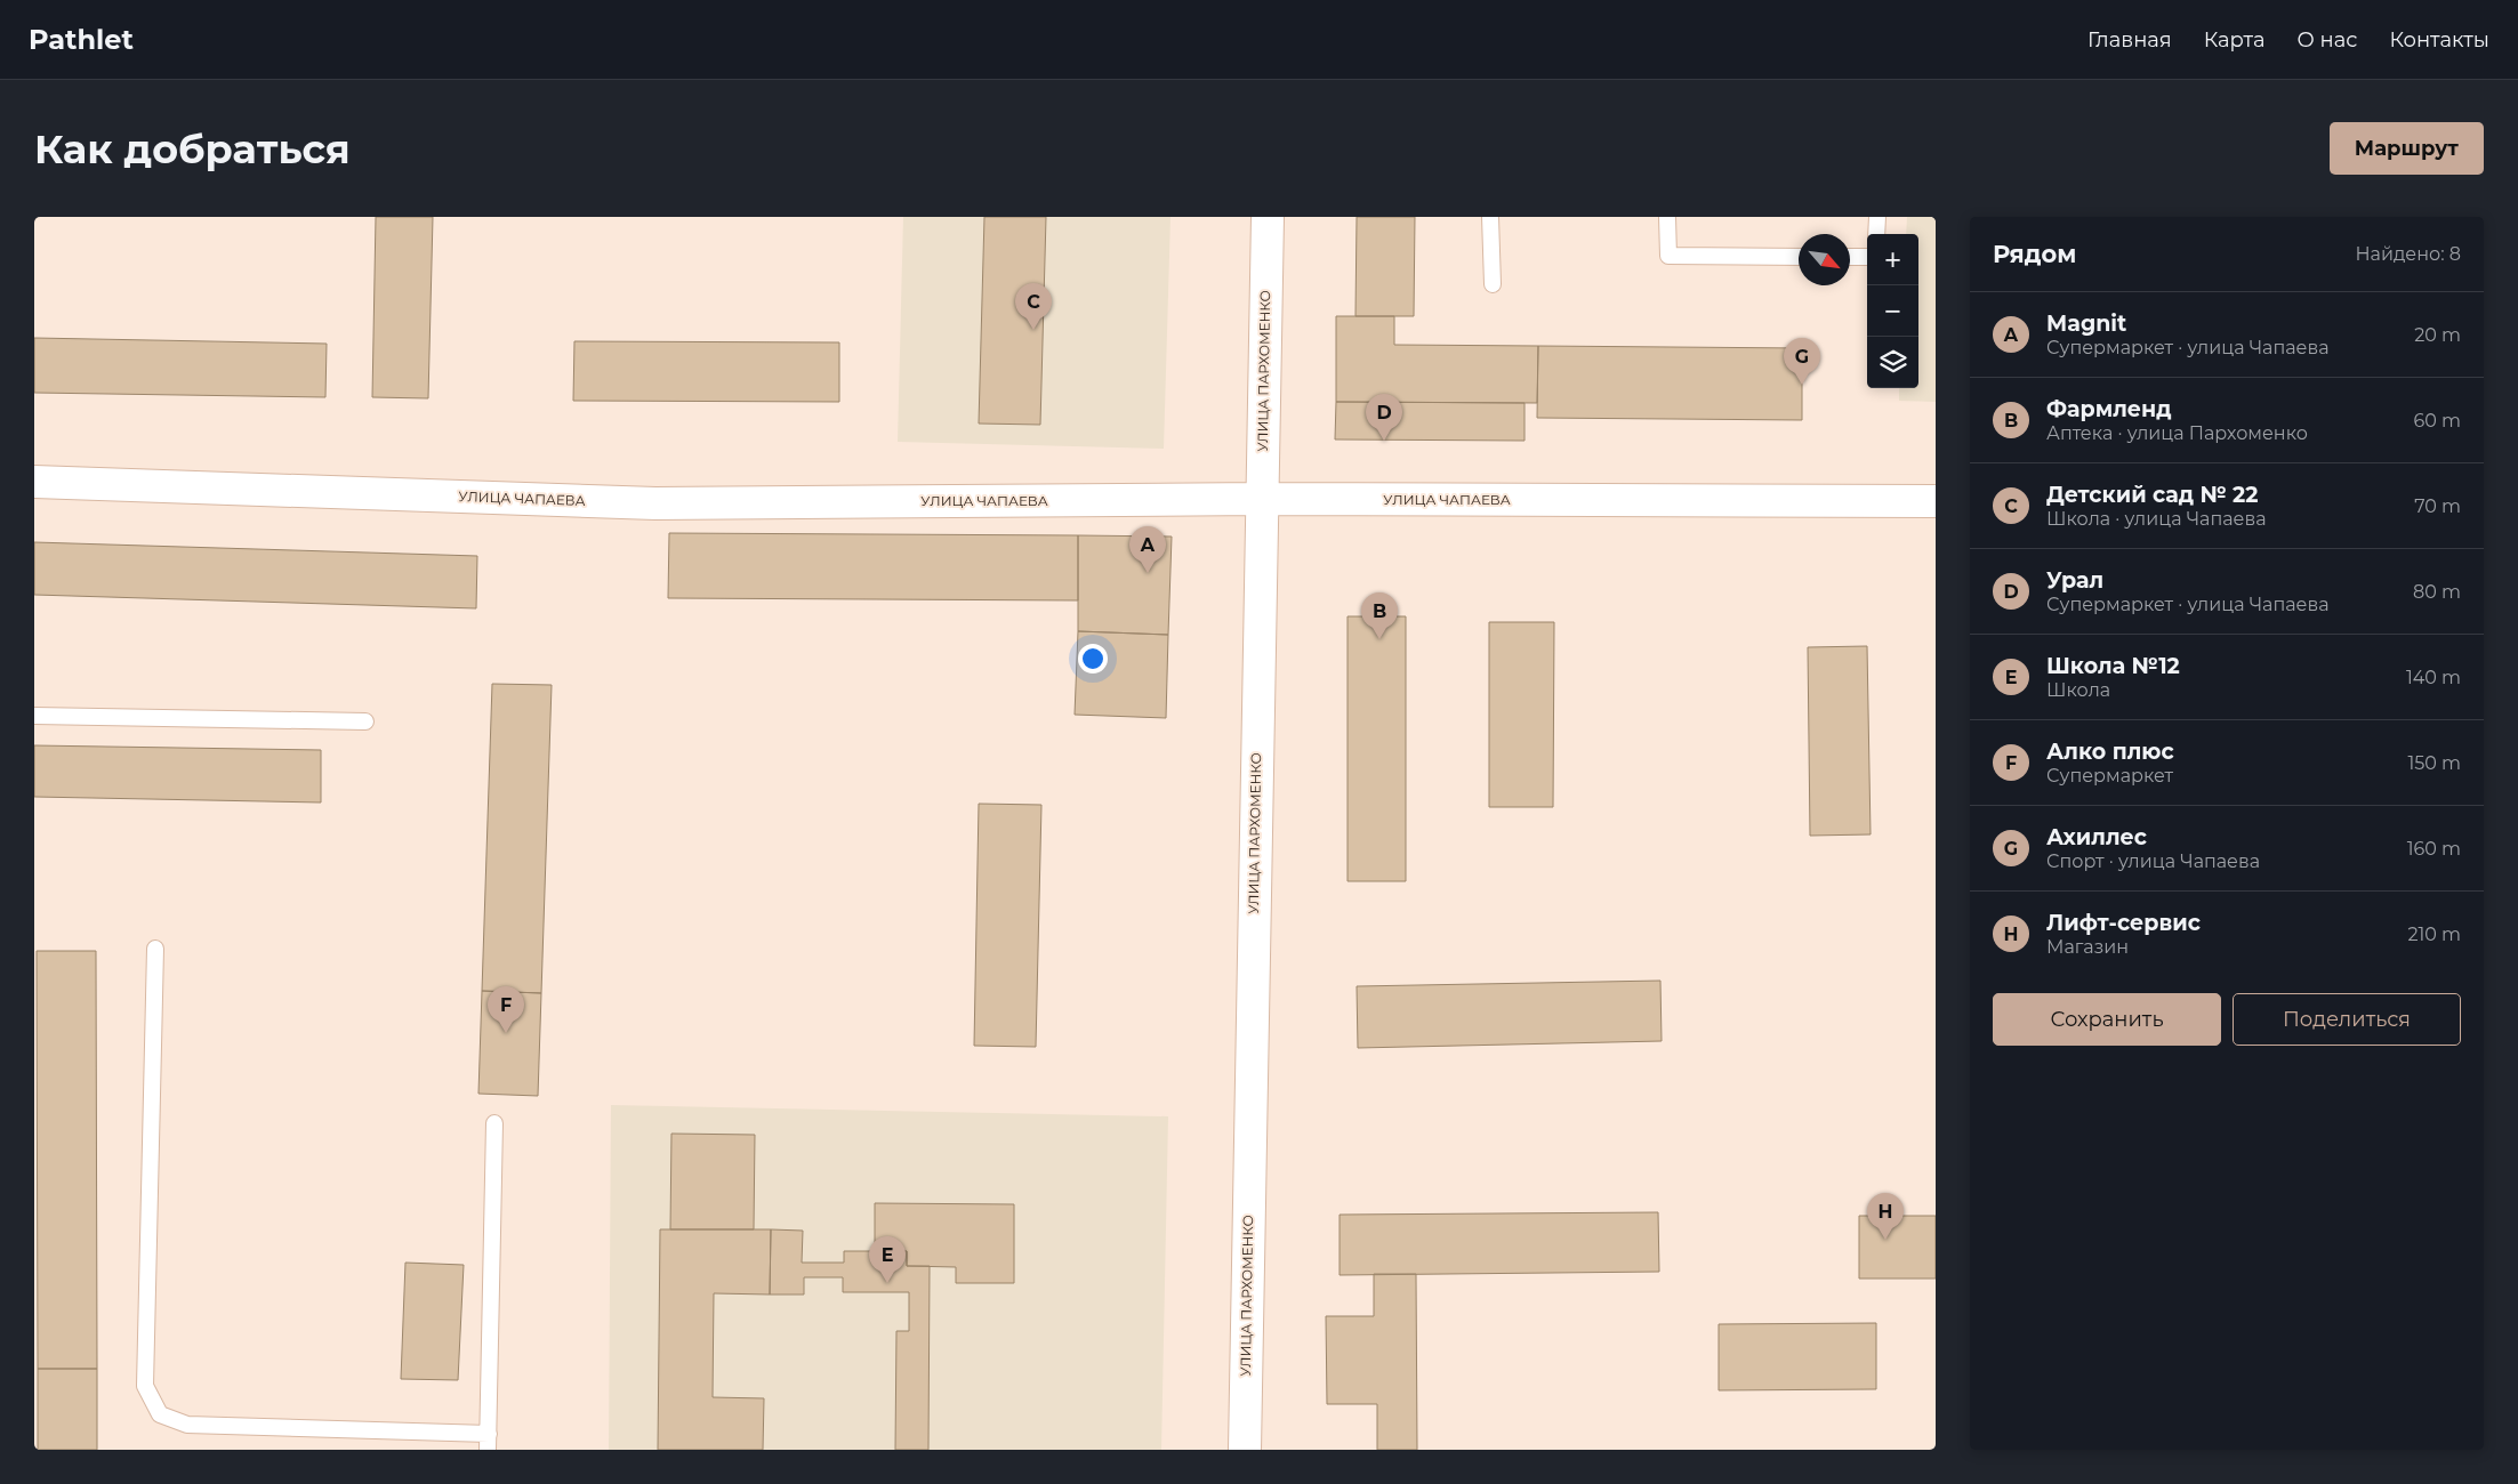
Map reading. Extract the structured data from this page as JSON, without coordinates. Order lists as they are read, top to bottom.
{
  "streets": {
    "street": ["УЛИЦА ПАРХОМЕНКО", "УЛИЦА ЧАПАЕВА"]
  },
  "crossings": [
    ["УЛИЦА ПАРХОМЕНКО", "УЛИЦА ЧАПАЕВА"]
  ],
  "north": "bottom right",
  "page": {
    "header": "Pathlet",
    "nav": [
      "Главная",
      "Карта",
      "О нас",
      "Контакты"
    ],
    "buttons": [
      "Маршрут",
      ["Сохранить", "Поделиться"]
    ],
    "title": "Как добраться",
    "heading": ["Рядом", "Найдено: 8"],
    "map_buttons": ["+", "−"],
    "pins": [
      "C",
      "G",
      "D",
      "A",
      "B",
      "F",
      "H",
      "E"
    ],
    "list": [
      {
        "mark": "A",
        "name": "Magnit",
        "note": "Супермаркет · улица Чапаева",
        "value": "20 m"
      },
      {
        "mark": "B",
        "name": "Фармленд",
        "note": "Аптека · улица Пархоменко",
        "value": "60 m"
      },
      {
        "mark": "C",
        "name": "Детский сад № 22",
        "note": "Школа · улица Чапаева",
        "value": "70 m"
      },
      {
        "mark": "D",
        "name": "Урал",
        "note": "Супермаркет · улица Чапаева",
        "value": "80 m"
      },
      {
        "mark": "E",
        "name": "Школа №12",
        "note": "Школа",
        "value": "140 m"
      },
      {
        "mark": "F",
        "name": "Алко плюс",
        "note": "Супермаркет",
        "value": "150 m"
      },
      {
        "mark": "G",
        "name": "Ахиллес",
        "note": "Спорт · улица Чапаева",
        "value": "160 m"
      },
      {
        "mark": "H",
        "name": "Лифт-сервис",
        "note": "Магазин",
        "value": "210 m"
      }
    ]
  }
}
